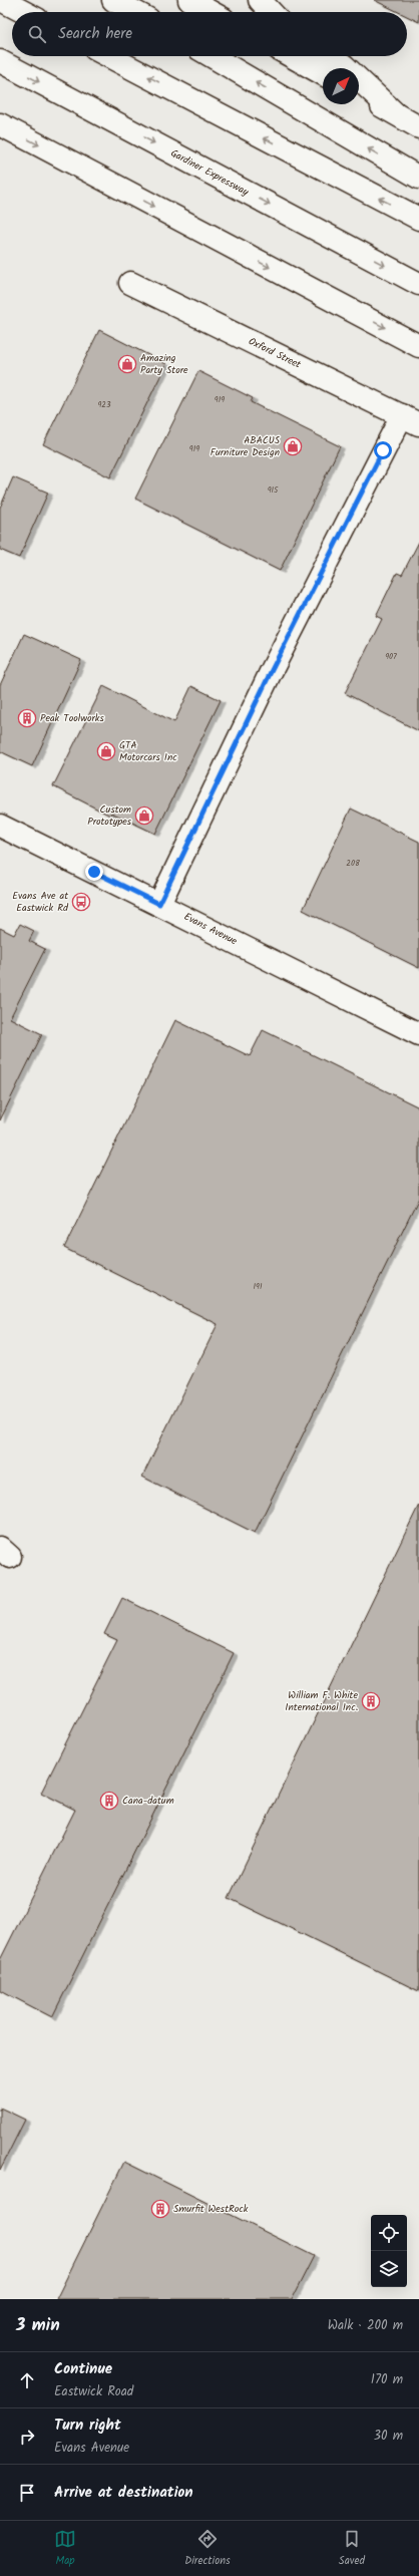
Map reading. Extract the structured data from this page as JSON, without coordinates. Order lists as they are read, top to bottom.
{
  "streets": {
    "main road": ["Gardiner Expressway", "Oxford Street", "Evans Avenue"]
  },
  "places": {
    "shop": [
      "Amazing Party Store",
      "ABACUS Furniture Design",
      "GTA Motorcars Inc",
      "Custom Prototypes"
    ],
    "building": [
      "Peak Toolworks",
      "William F. White International Inc.",
      "Cana-datum",
      "Smurfit WestRock"
    ],
    "bus stop": ["Evans Ave at Eastwick Rd"]
  },
  "house_numbers": [
    "919",
    "923",
    "919",
    "915",
    "907",
    "208",
    "191"
  ],
  "north": "top right",
  "page": {
    "search": "Search here",
    "heading": ["3 min", "Walk · 200 m"],
    "list": [
      ["Continue", "Eastwick Road", "170 m"],
      ["Turn right", "Evans Avenue", "30 m"],
      "Arrive at destination"
    ],
    "nav": ["Map", "Directions", "Saved"]
  }
}
